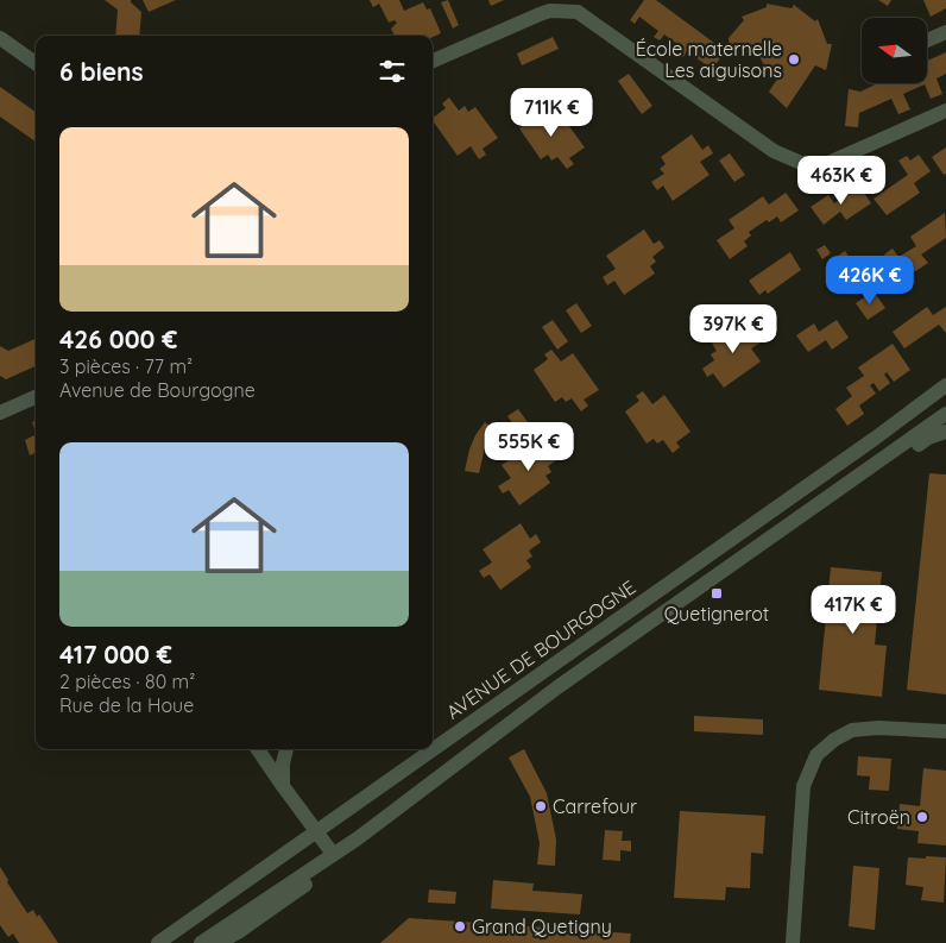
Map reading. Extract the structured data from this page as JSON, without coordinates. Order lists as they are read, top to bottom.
{
  "streets": {
    "street": ["AVENUE DE BOURGOGNE"]
  },
  "places": {
    "other": [
      "École maternelle Les aiguisons",
      "Carrefour",
      "Citroën",
      "Grand Quetigny"
    ],
    "transit": ["Quetignerot"]
  },
  "north": "left",
  "page": {
    "heading": "6 biens",
    "price": [
      "711K €",
      "463K €",
      "426K €",
      "397K €",
      "555K €",
      "417K €"
    ],
    "list": [
      {
        "name": "426 000 €",
        "note": "3 pièces · 77 m² · Avenue de Bourgogne"
      },
      {
        "name": "417 000 €",
        "note": "2 pièces · 80 m² · Rue de la Houe"
      }
    ]
  }
}
